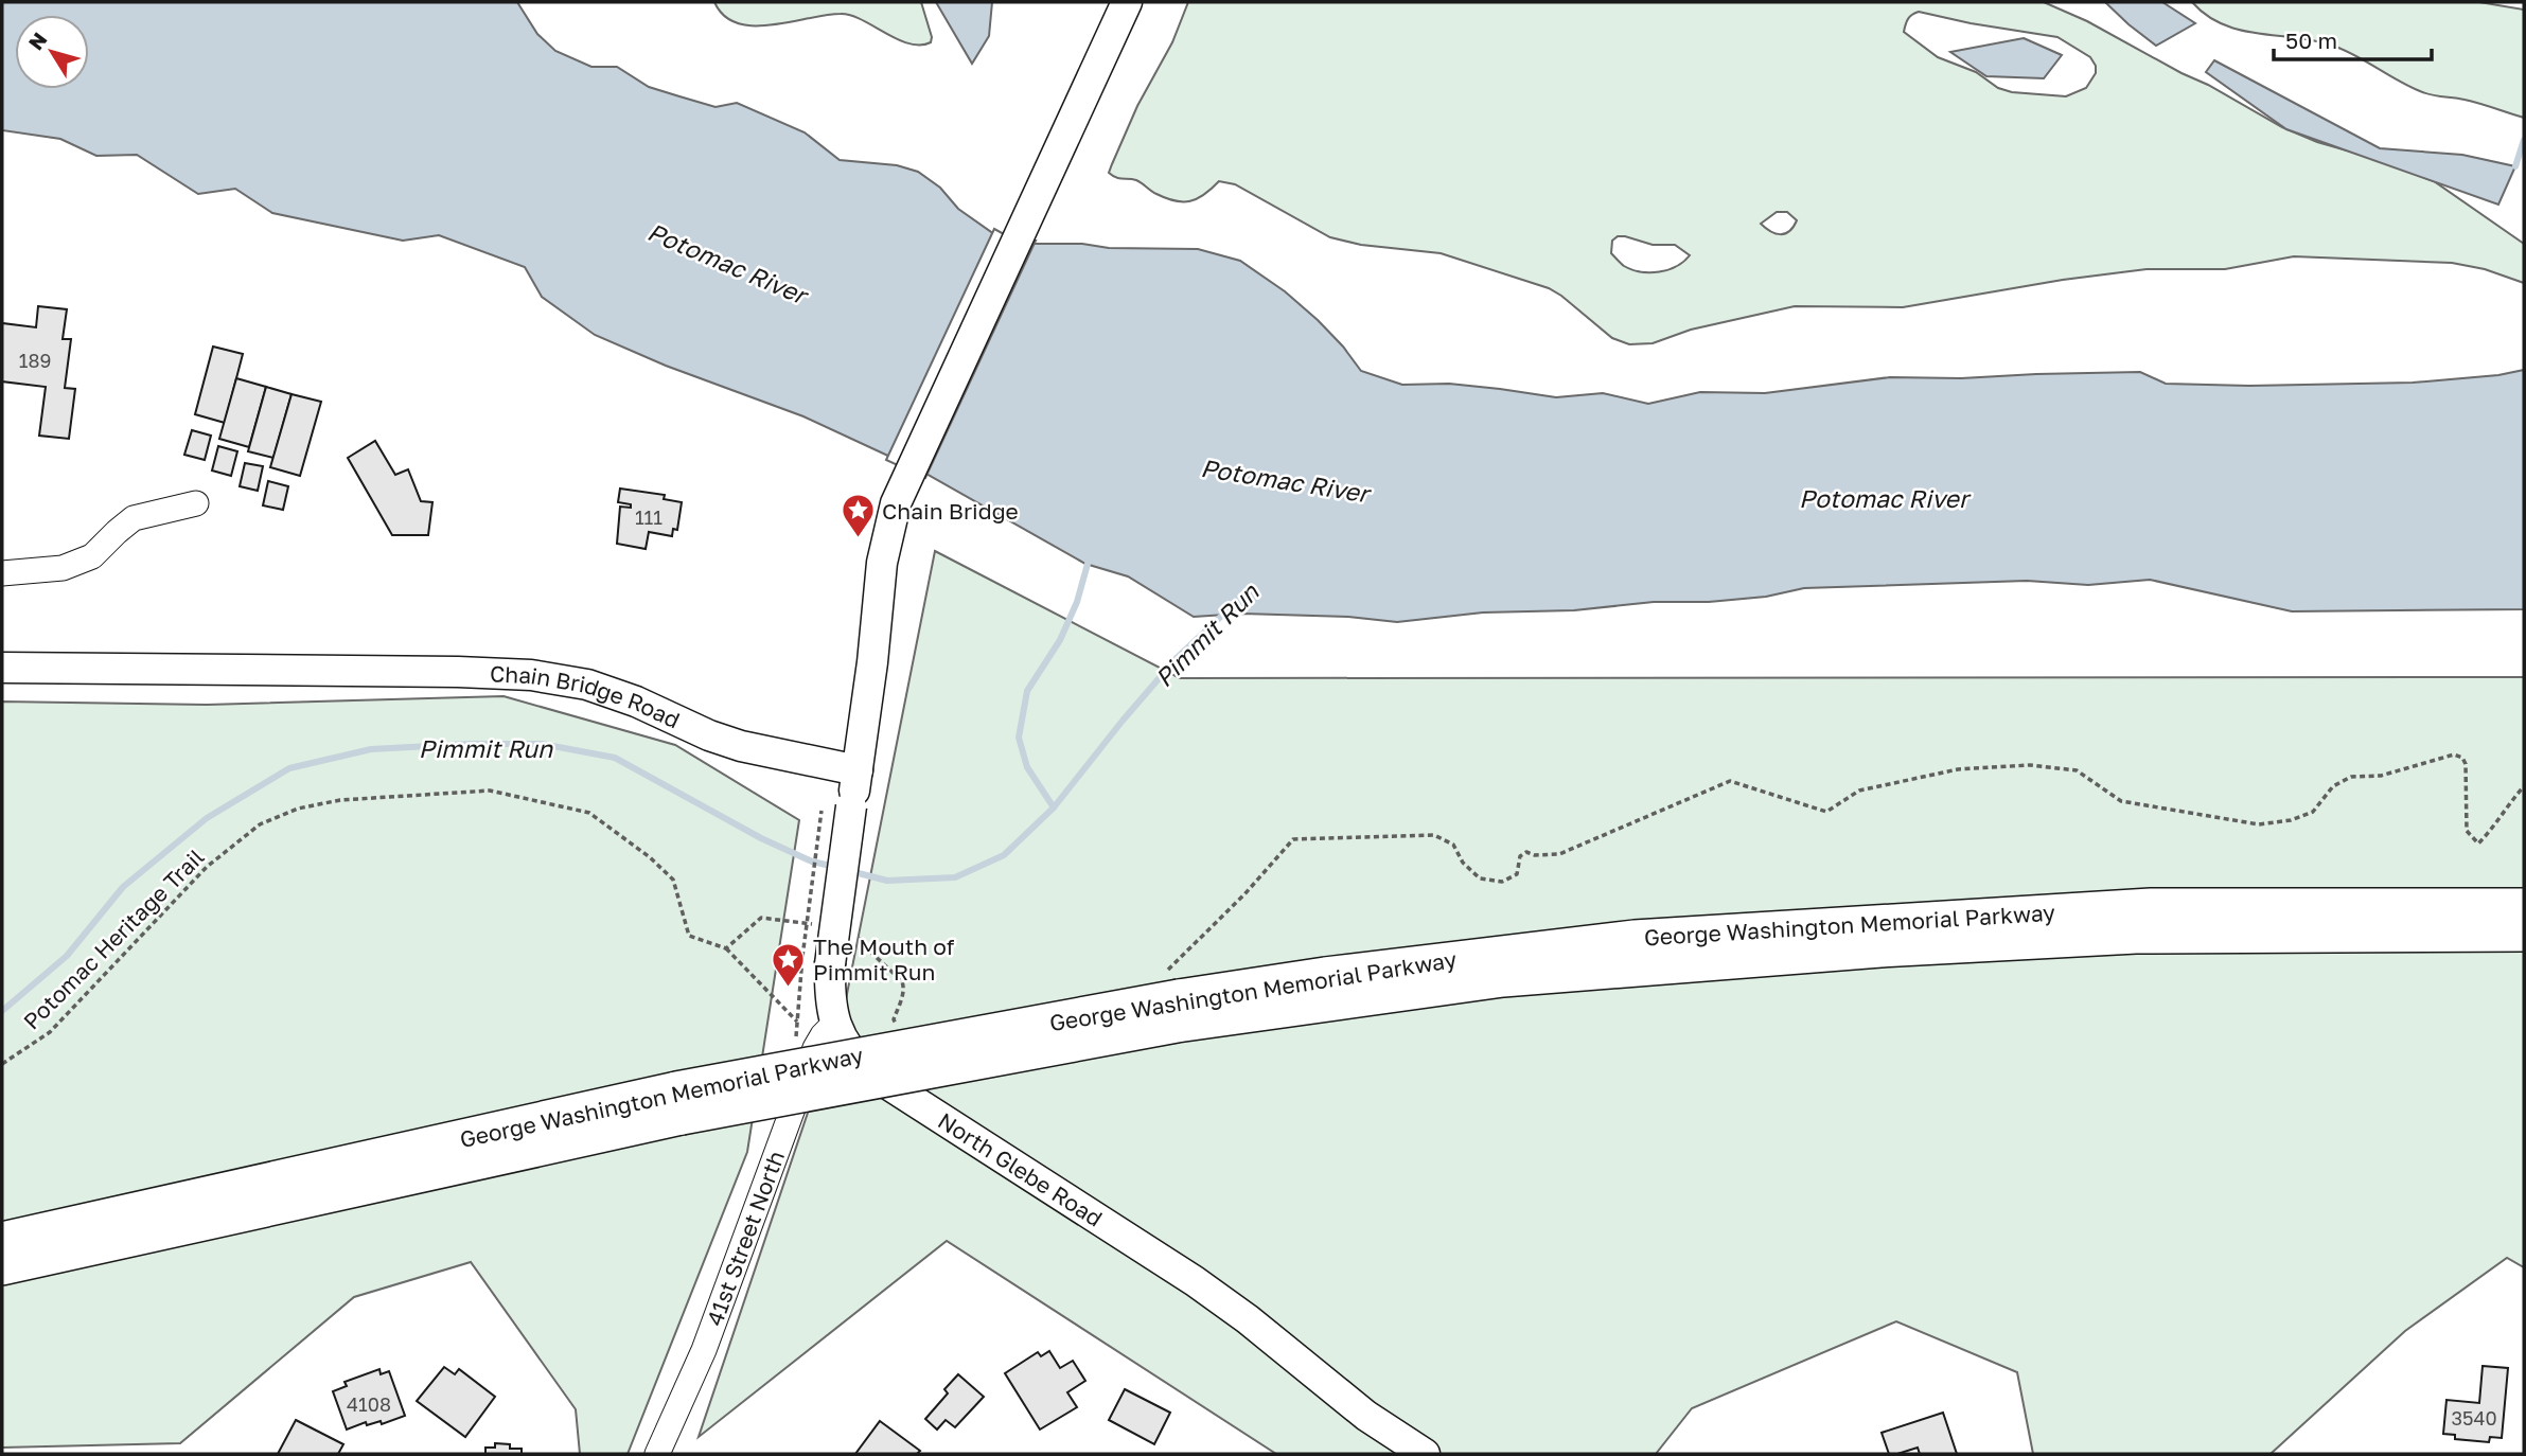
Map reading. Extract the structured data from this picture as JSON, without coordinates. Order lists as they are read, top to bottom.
{
  "streets": {
    "highway": ["George Washington Memorial Parkway"],
    "main road": ["Chain Bridge Road", "North Glebe Road"],
    "street": ["41st Street North"],
    "path": ["Potomac Heritage Trail"]
  },
  "crossings": [
    ["Chain Bridge Road", "North Glebe Road"],
    ["North Glebe Road", "41st Street North"]
  ],
  "water": ["Potomac River", "Pimmit Run"],
  "places": {
    "place": ["Chain Bridge", "The Mouth of Pimmit Run"]
  },
  "house_numbers": [
    "189",
    "111",
    "4108",
    "3540"
  ],
  "scale_bar": "50 m",
  "north": "top left"
}
